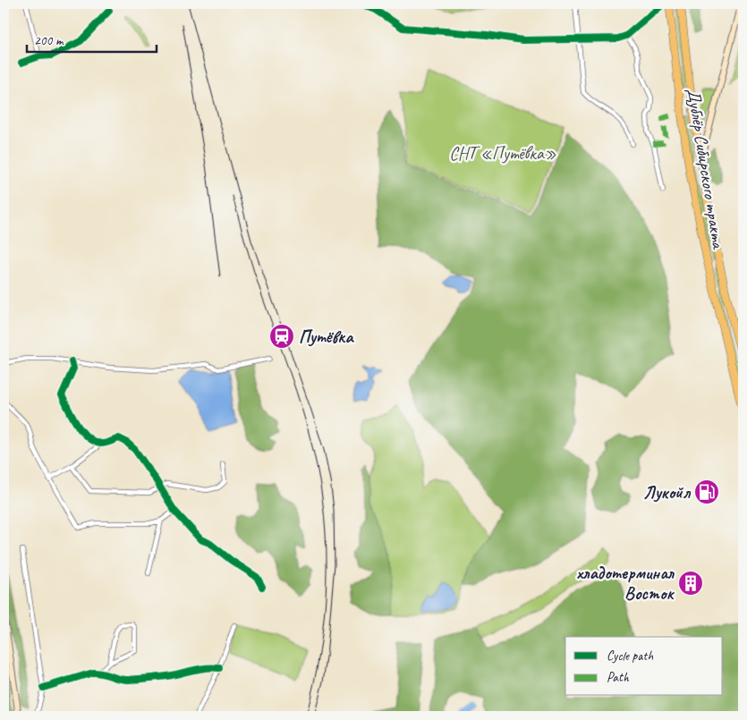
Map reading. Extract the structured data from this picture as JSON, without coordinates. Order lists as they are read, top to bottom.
{
  "streets": {
    "main road": ["Дублёр Сибирского тракта"]
  },
  "parks": ["СНТ «Путёвка»"],
  "places": {
    "station": ["Путёвка"],
    "fuel station": ["Лукойл"],
    "building": ["хладотерминал Восток"]
  },
  "legend": ["Cycle path", "Path"],
  "scale_bar": "200 m"
}
